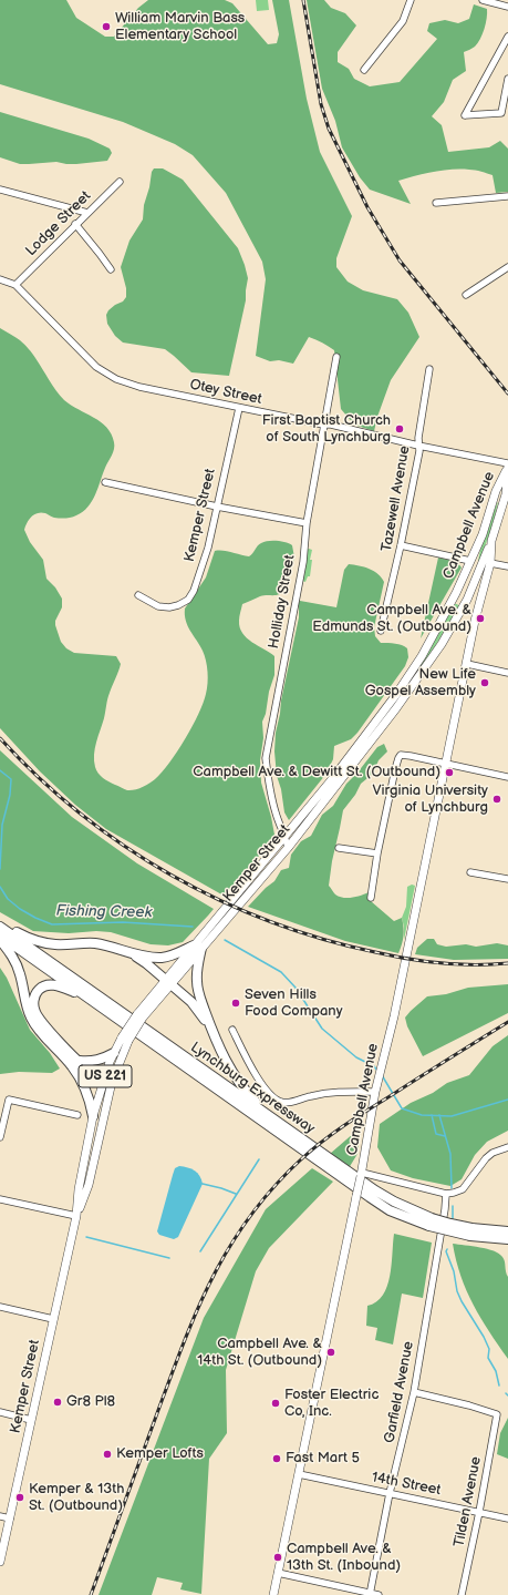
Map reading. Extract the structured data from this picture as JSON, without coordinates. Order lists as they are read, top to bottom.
{
  "streets": {
    "highway": ["Lynchburg Expressway"],
    "main road": ["Kemper Street", "Campbell Avenue", "US 221"],
    "street": [
      "Lodge Street",
      "Otey Street",
      "Tazewell Avenue",
      "Holliday Street",
      "Garfield Avenue",
      "14th Street",
      "Tilden Avenue"
    ]
  },
  "crossings": [
    ["Lodge Street", "Otey Street"],
    ["Otey Street", "Tazewell Avenue"],
    ["Otey Street", "Kemper Street"],
    ["Otey Street", "Campbell Avenue"],
    ["Otey Street", "Holliday Street"],
    ["Kemper Street", "Campbell Avenue"],
    ["Kemper Street", "Holliday Street"],
    ["Campbell Avenue", "14th Street"],
    ["Garfield Avenue", "14th Street"],
    ["Garfield Avenue", "Tilden Avenue"],
    ["14th Street", "Tilden Avenue"]
  ],
  "water": ["Fishing Creek"],
  "places": [
    "William Marvin Bass Elementary School",
    "First Baptist Church of South Lynchburg",
    "Campbell Ave. & Edmunds St. (Outbound)",
    "New Life Gospel Assembly",
    "Campbell Ave. & Dewitt St. (Outbound)",
    "Virginia University of Lynchburg",
    "Seven Hills Food Company",
    "Campbell Ave. & 14th St. (Outbound)",
    "Gr8 Pl8",
    "Foster Electric Co, Inc.",
    "Kemper Lofts",
    "Fast Mart 5",
    "Kemper & 13th St. (Outbound)",
    "Campbell Ave. & 13th St. (Inbound)"
  ]
}
